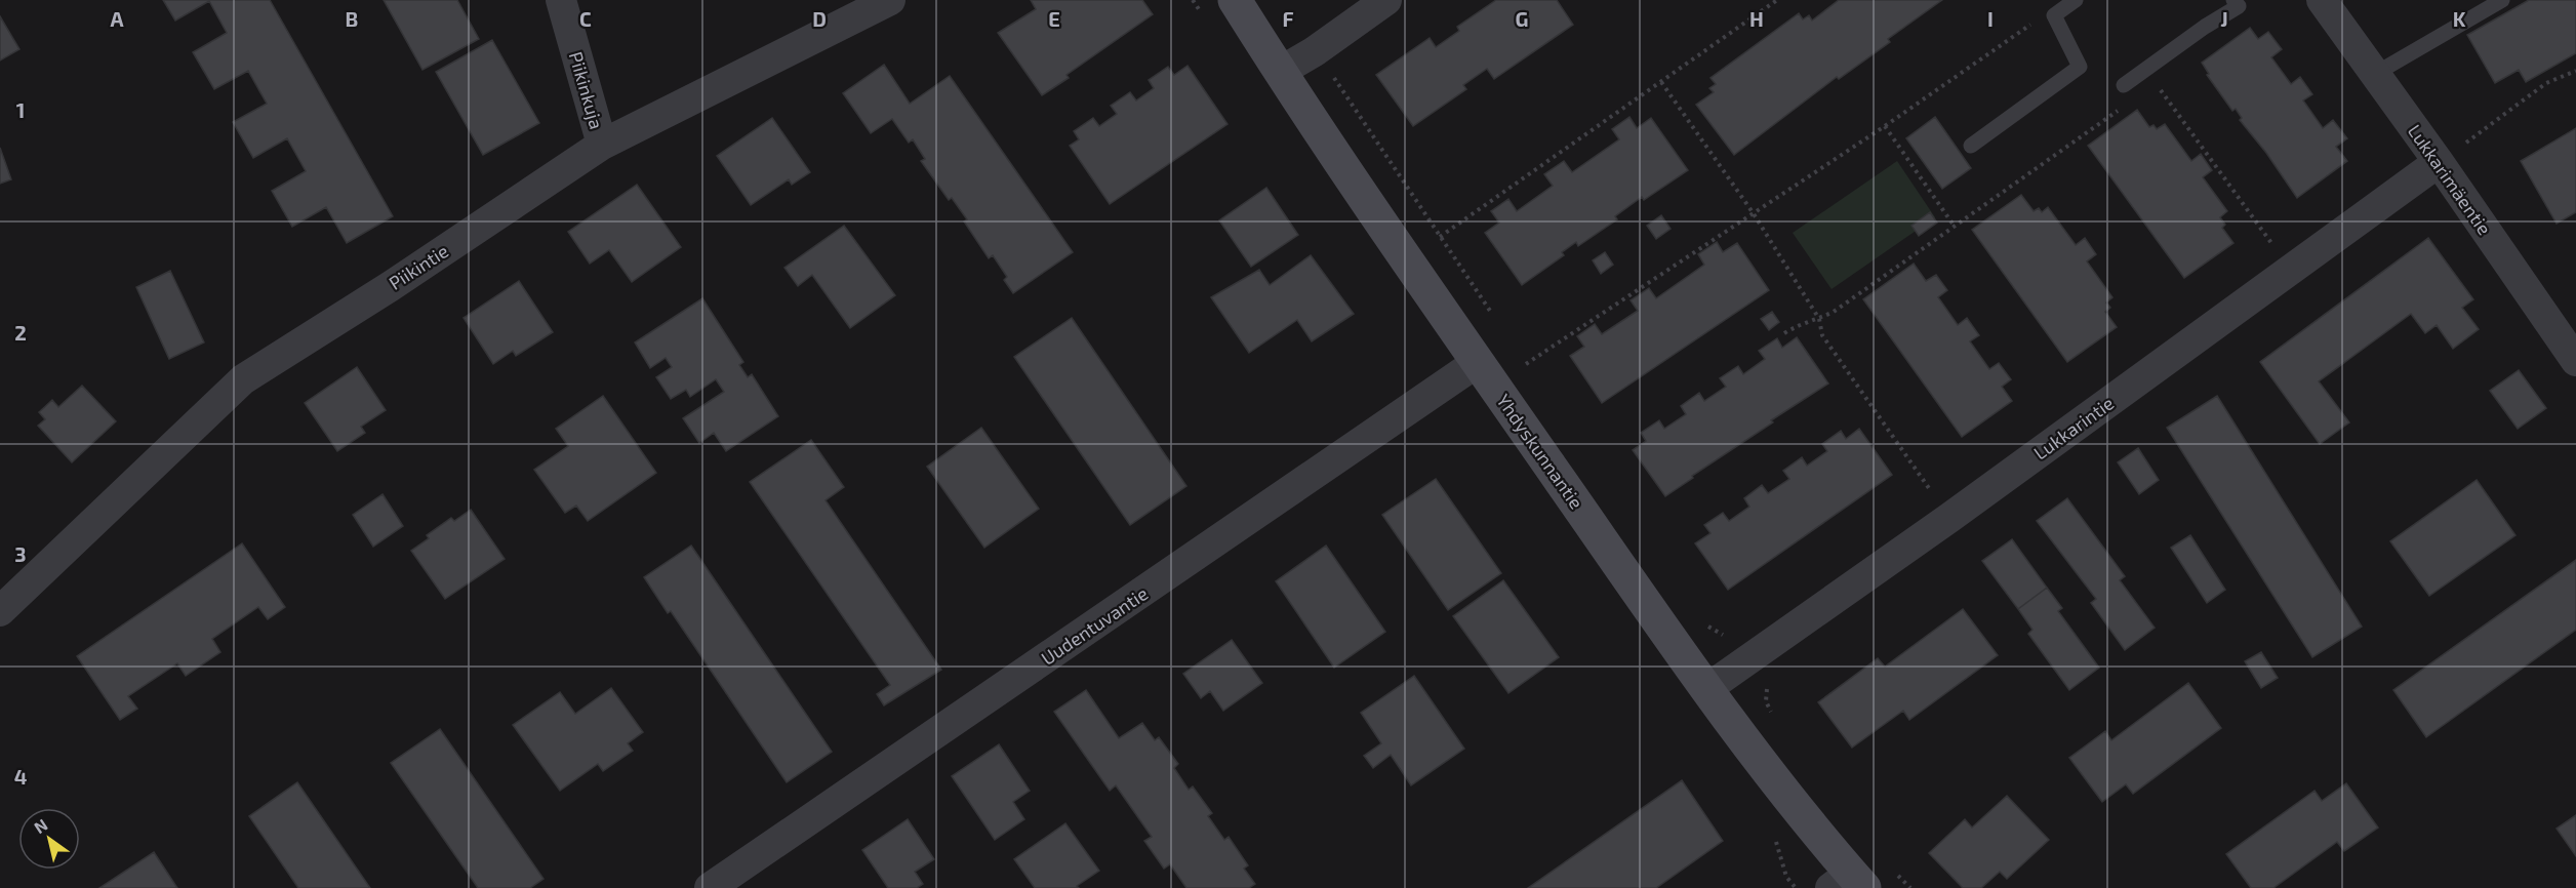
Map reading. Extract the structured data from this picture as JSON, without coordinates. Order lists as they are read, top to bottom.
{
  "streets": {
    "main road": ["Yhdyskunnantie"],
    "street": [
      "Piikinkuja",
      "Lukkarimäentie",
      "Piikintie",
      "Lukkarintie",
      "Uudentuvantie"
    ]
  },
  "crossings": [
    ["Piikinkuja", "Piikintie"],
    ["Lukkarimäentie", "Lukkarintie"],
    ["Lukkarintie", "Yhdyskunnantie"],
    ["Yhdyskunnantie", "Uudentuvantie"]
  ],
  "north": "top left",
  "grid": {
    "columns": [
      "A",
      "B",
      "C",
      "D",
      "E",
      "F",
      "G",
      "H",
      "I",
      "J",
      "K"
    ],
    "rows": [
      "1",
      "2",
      "3",
      "4"
    ]
  }
}
